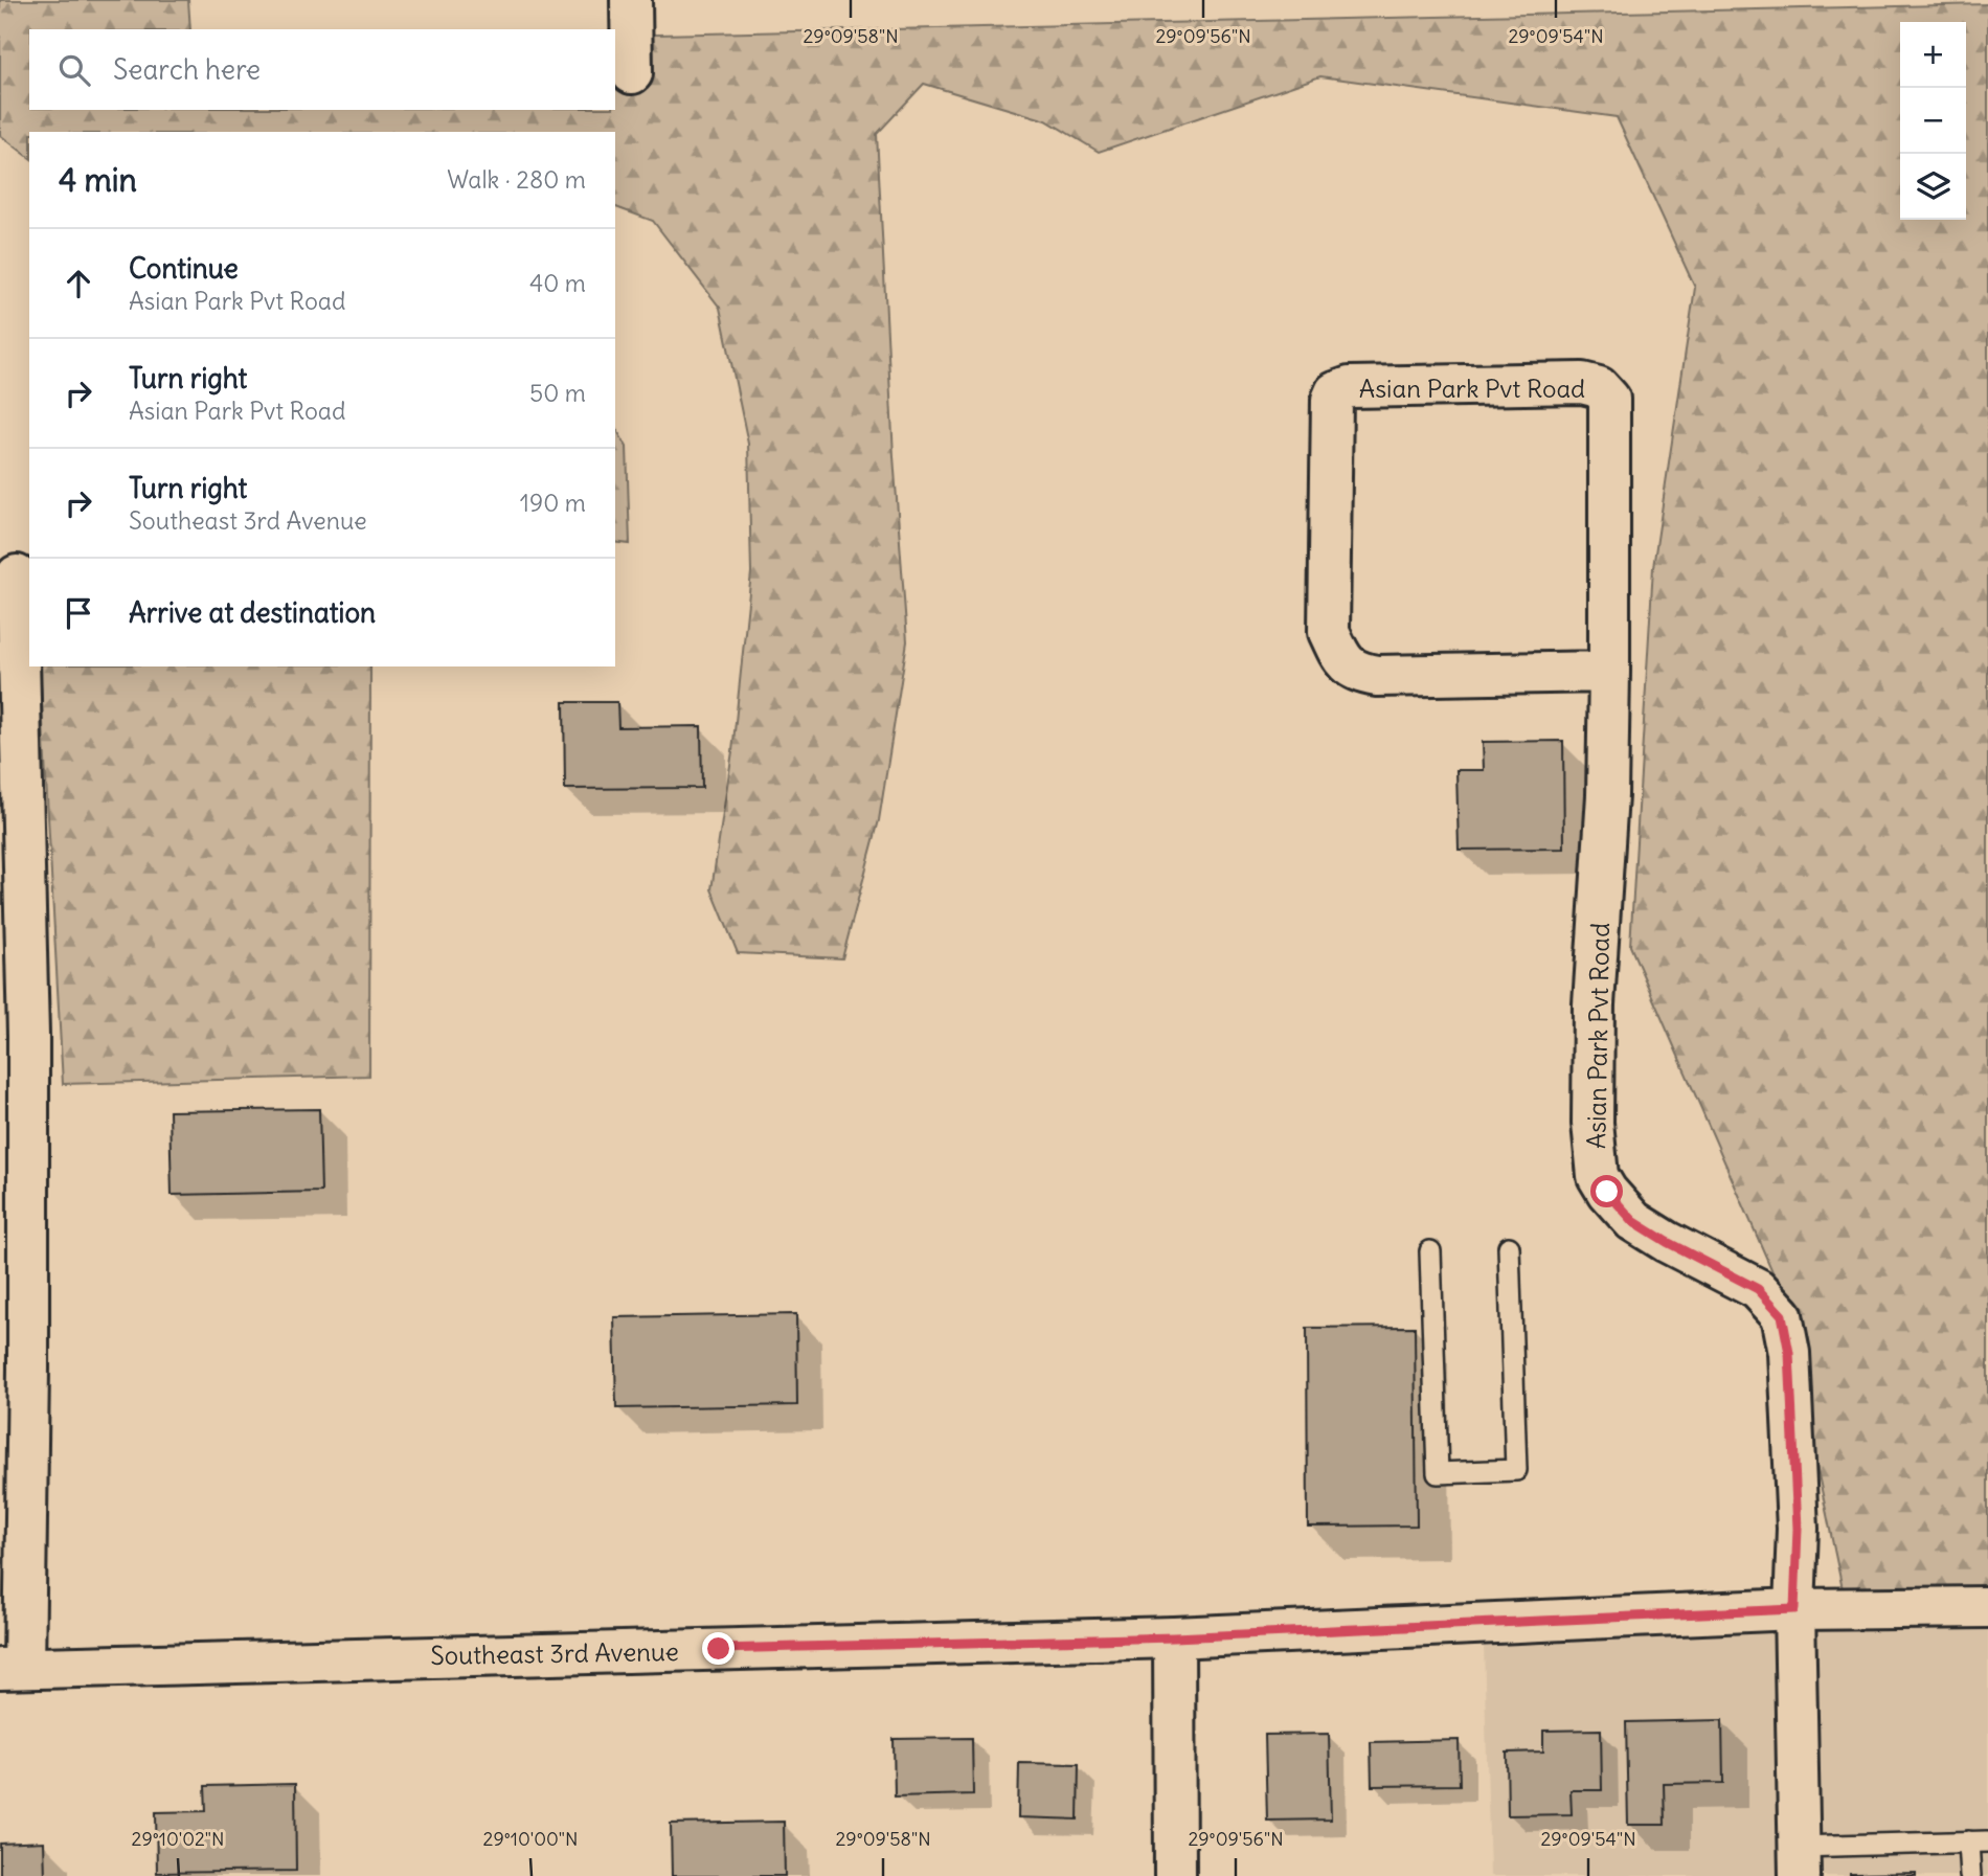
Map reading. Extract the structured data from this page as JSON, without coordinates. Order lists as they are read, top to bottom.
{
  "streets": {
    "street": ["Asian Park Pvt Road", "Southeast 3rd Avenue"]
  },
  "crossings": [
    ["Asian Park Pvt Road", "Southeast 3rd Avenue"]
  ],
  "page": {
    "map_buttons": ["+", "−"],
    "search": "Search here",
    "heading": ["4 min", "Walk · 280 m"],
    "list": [
      ["Continue", "Asian Park Pvt Road", "40 m"],
      ["Turn right", "Asian Park Pvt Road", "50 m"],
      ["Turn right", "Southeast 3rd Avenue", "190 m"],
      "Arrive at destination"
    ]
  },
  "coordinates": [
    "29°09'58\"N",
    "29°09'56\"N",
    "29°09'54\"N",
    "29°10'02\"N",
    "29°10'00\"N"
  ]
}
